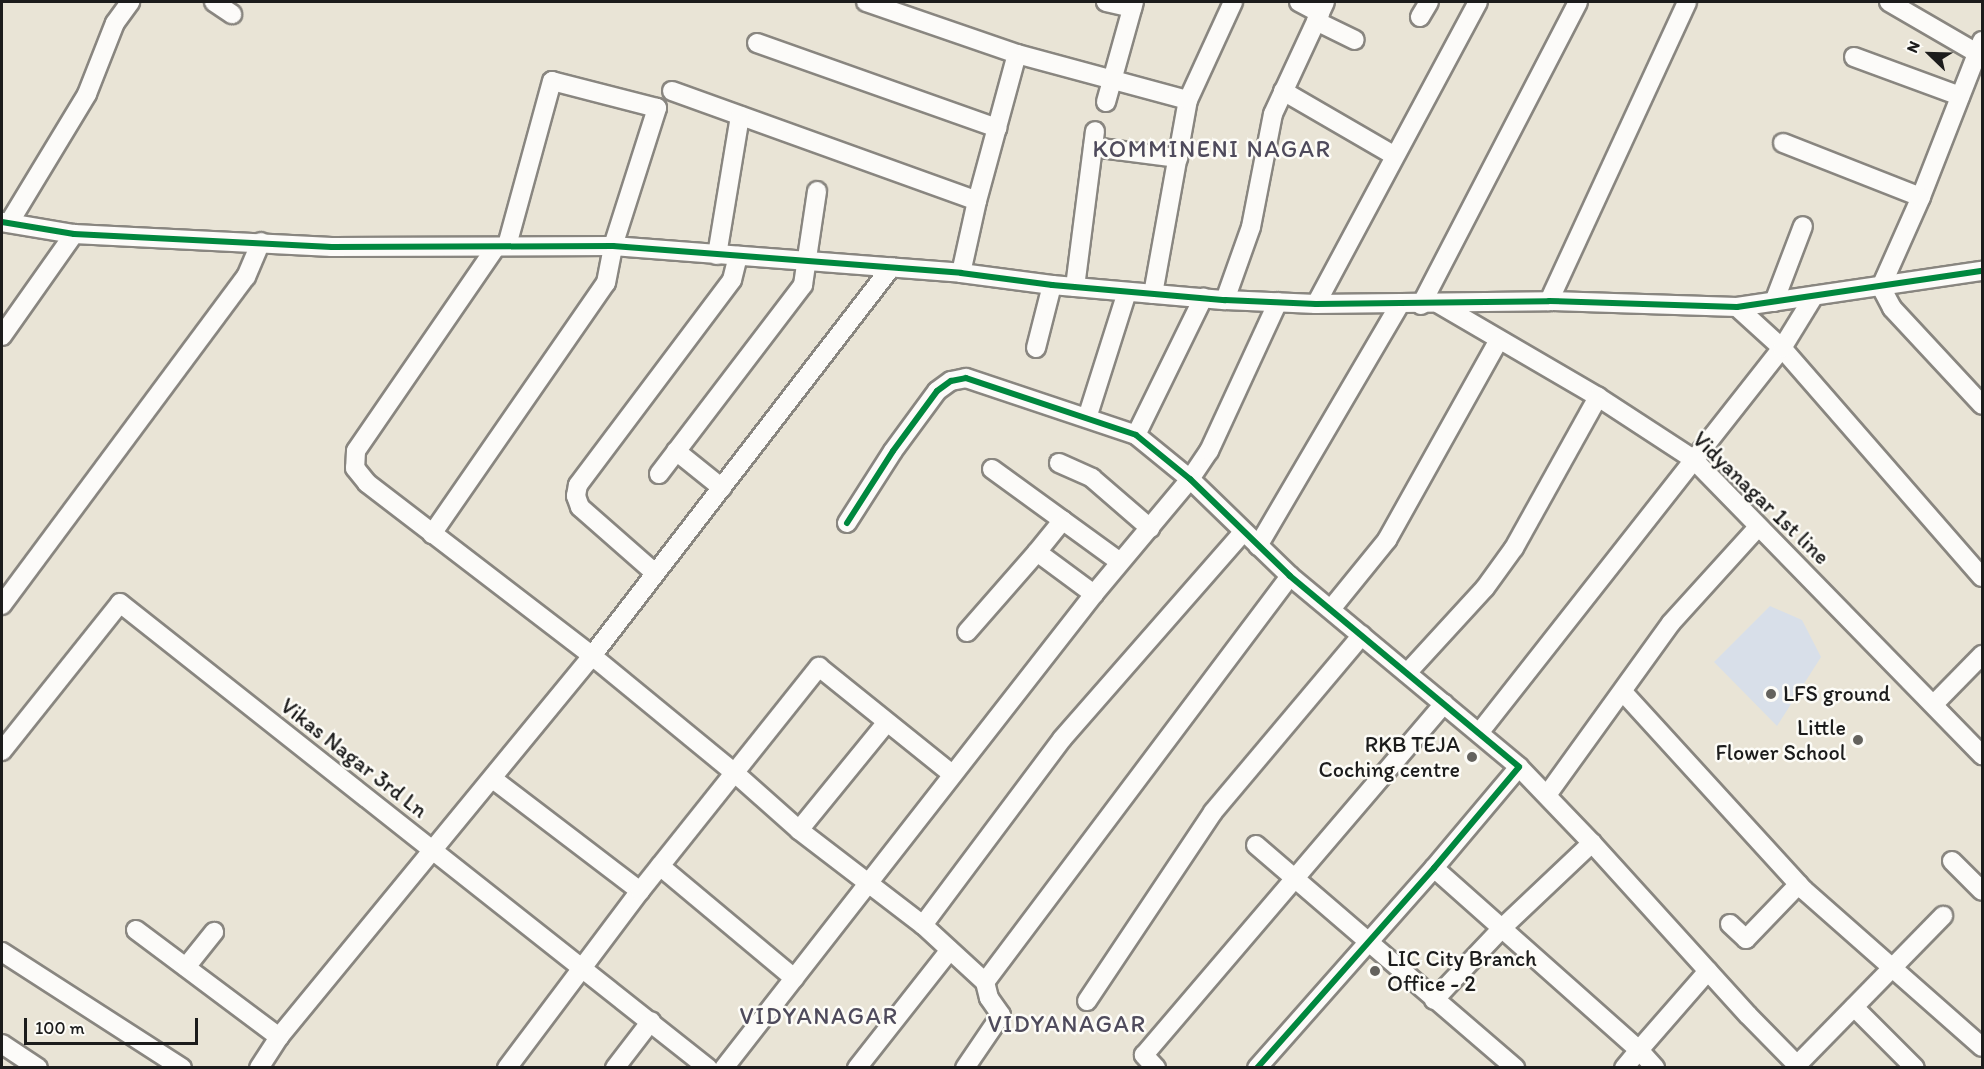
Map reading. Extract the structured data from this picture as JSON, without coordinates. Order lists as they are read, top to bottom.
{
  "streets": {
    "street": ["Vidyanagar 1st line", "Vikas Nagar 3rd Ln"]
  },
  "districts": ["KOMMINENI NAGAR", "VIDYANAGAR", "VIDYANAGAR"],
  "places": [
    "LFS ground",
    "Little Flower School",
    "RKB TEJA Coching centre",
    "LIC City Branch Office - 2"
  ],
  "scale_bar": "100 m",
  "north": "top left"
}
